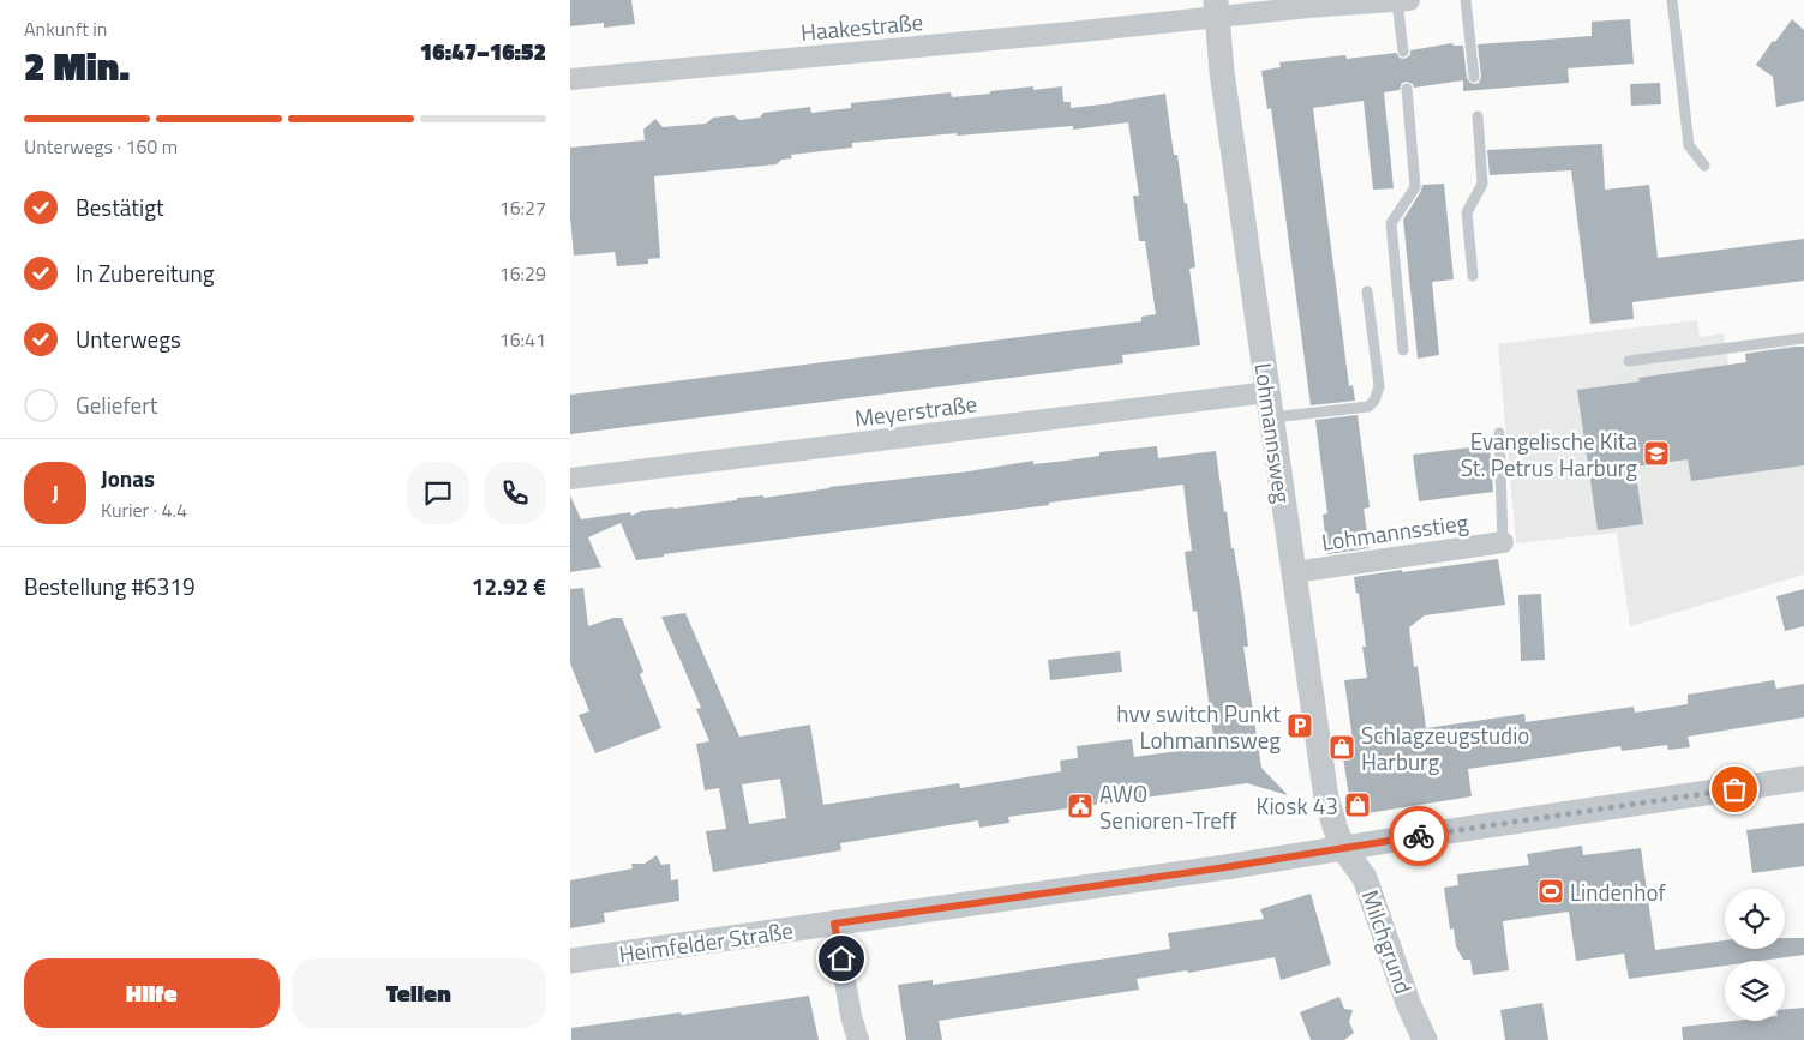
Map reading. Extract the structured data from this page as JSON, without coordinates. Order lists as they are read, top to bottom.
{
  "streets": {
    "street": [
      "Haakestraße",
      "Meyerstraße",
      "Lohmannsweg",
      "Lohmannsstieg",
      "Heimfelder Straße",
      "Milchgrund"
    ]
  },
  "crossings": [
    ["Haakestraße", "Lohmannsweg"],
    ["Meyerstraße", "Lohmannsweg"],
    ["Lohmannsweg", "Lohmannsstieg"],
    ["Lohmannsweg", "Heimfelder Straße"],
    ["Lohmannsweg", "Milchgrund"],
    ["Heimfelder Straße", "Milchgrund"]
  ],
  "places": {
    "school or university": ["Evangelische Kita St. Petrus Harburg"],
    "parking": ["hvv switch Punkt Lohmannsweg"],
    "shop": ["Schlagzeugstudio Harburg", "Kiosk 43"],
    "public building": ["AWO Senioren-Treff"],
    "sports": ["Lindenhof"]
  },
  "page": {
    "heading": ["2 Min.", "Ankunft in", "16:47–16:52"],
    "panel": [
      "Jonas",
      "Kurier · 4.4",
      "Bestellung #6319",
      "12.92 €"
    ],
    "bar": "Unterwegs · 160 m",
    "list": [
      ["Bestätigt", "16:27"],
      ["In Zubereitung", "16:29"],
      ["Unterwegs", "16:41"],
      "Geliefert"
    ],
    "round": "J",
    "buttons": ["Hilfe", "Teilen"]
  }
}
